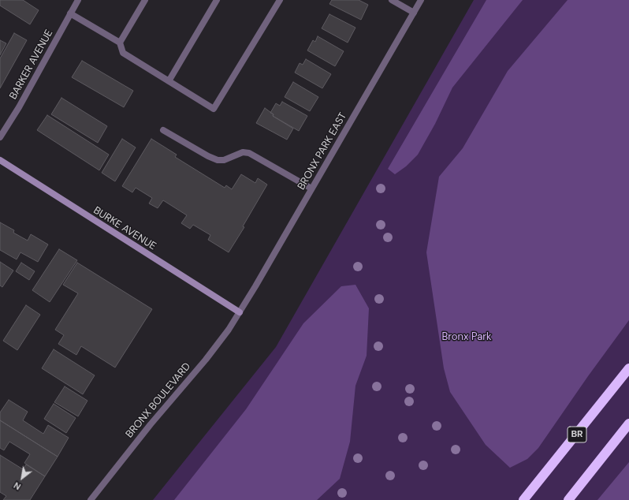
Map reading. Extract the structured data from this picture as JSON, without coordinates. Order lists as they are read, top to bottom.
{
  "streets": {
    "highway": ["BR"],
    "main road": ["BURKE AVENUE"],
    "street": ["BARKER AVENUE", "BRONX PARK EAST", "BRONX BOULEVARD"]
  },
  "crossings": [
    ["BRONX PARK EAST", "BURKE AVENUE"],
    ["BRONX PARK EAST", "BRONX BOULEVARD"],
    ["BURKE AVENUE", "BRONX BOULEVARD"]
  ],
  "parks": ["Bronx Park"],
  "north": "bottom left"
}
